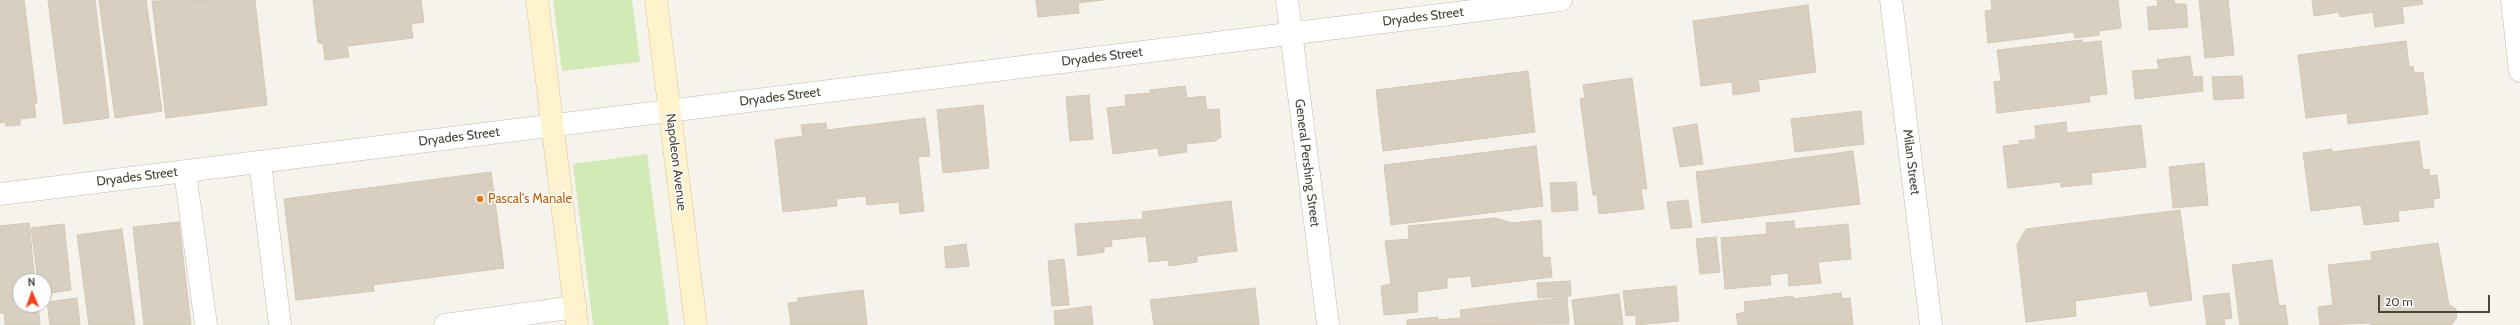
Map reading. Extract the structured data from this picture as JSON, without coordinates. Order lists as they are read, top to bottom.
{
  "streets": {
    "main road": ["Napoleon Avenue"],
    "street": ["Dryades Street", "Milan Street", "General Pershing Street"]
  },
  "crossings": [
    ["Dryades Street", "Napoleon Avenue"],
    ["Dryades Street", "General Pershing Street"]
  ],
  "places": ["Pascal's Manale"],
  "scale_bar": "20 m",
  "north": "top"
}
